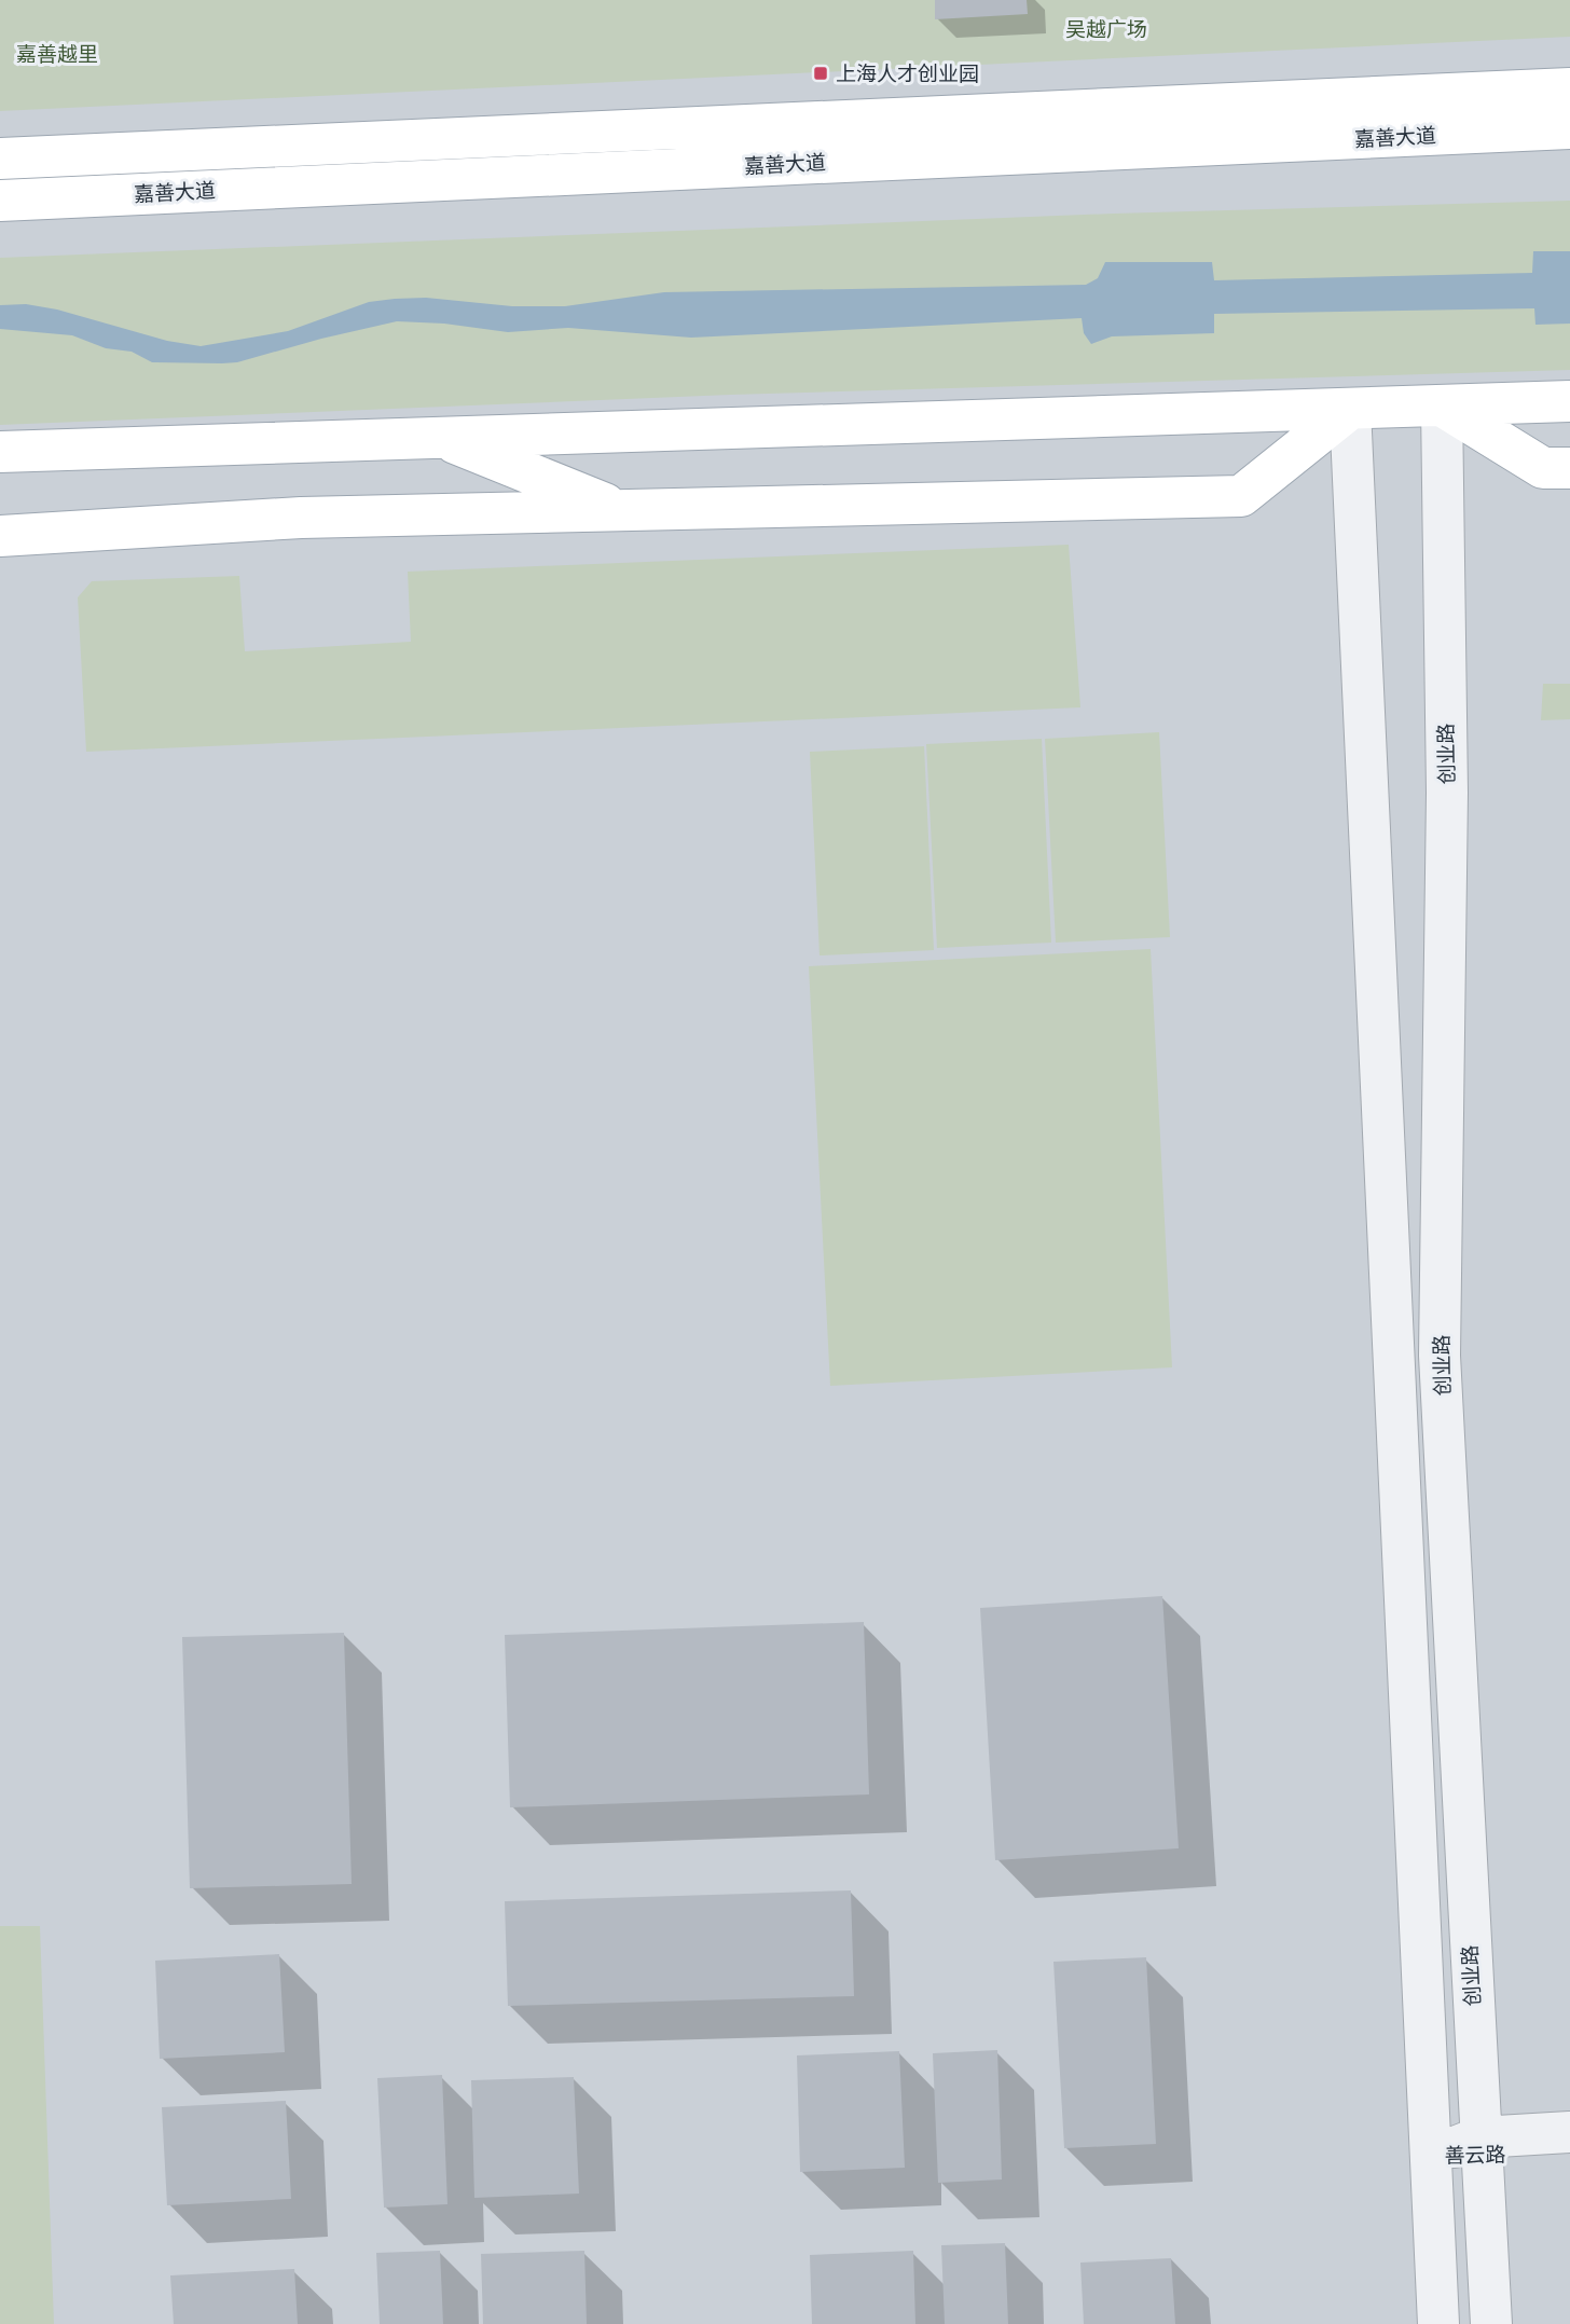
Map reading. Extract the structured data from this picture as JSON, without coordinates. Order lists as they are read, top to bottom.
{
  "streets": {
    "main road": ["嘉善大道"],
    "street": ["创业路", "善云路"]
  },
  "crossings": [
    ["创业路", "善云路"]
  ],
  "parks": ["吴越广场", "嘉善越里"],
  "places": {
    "transit": ["上海人才创业园"]
  }
}
